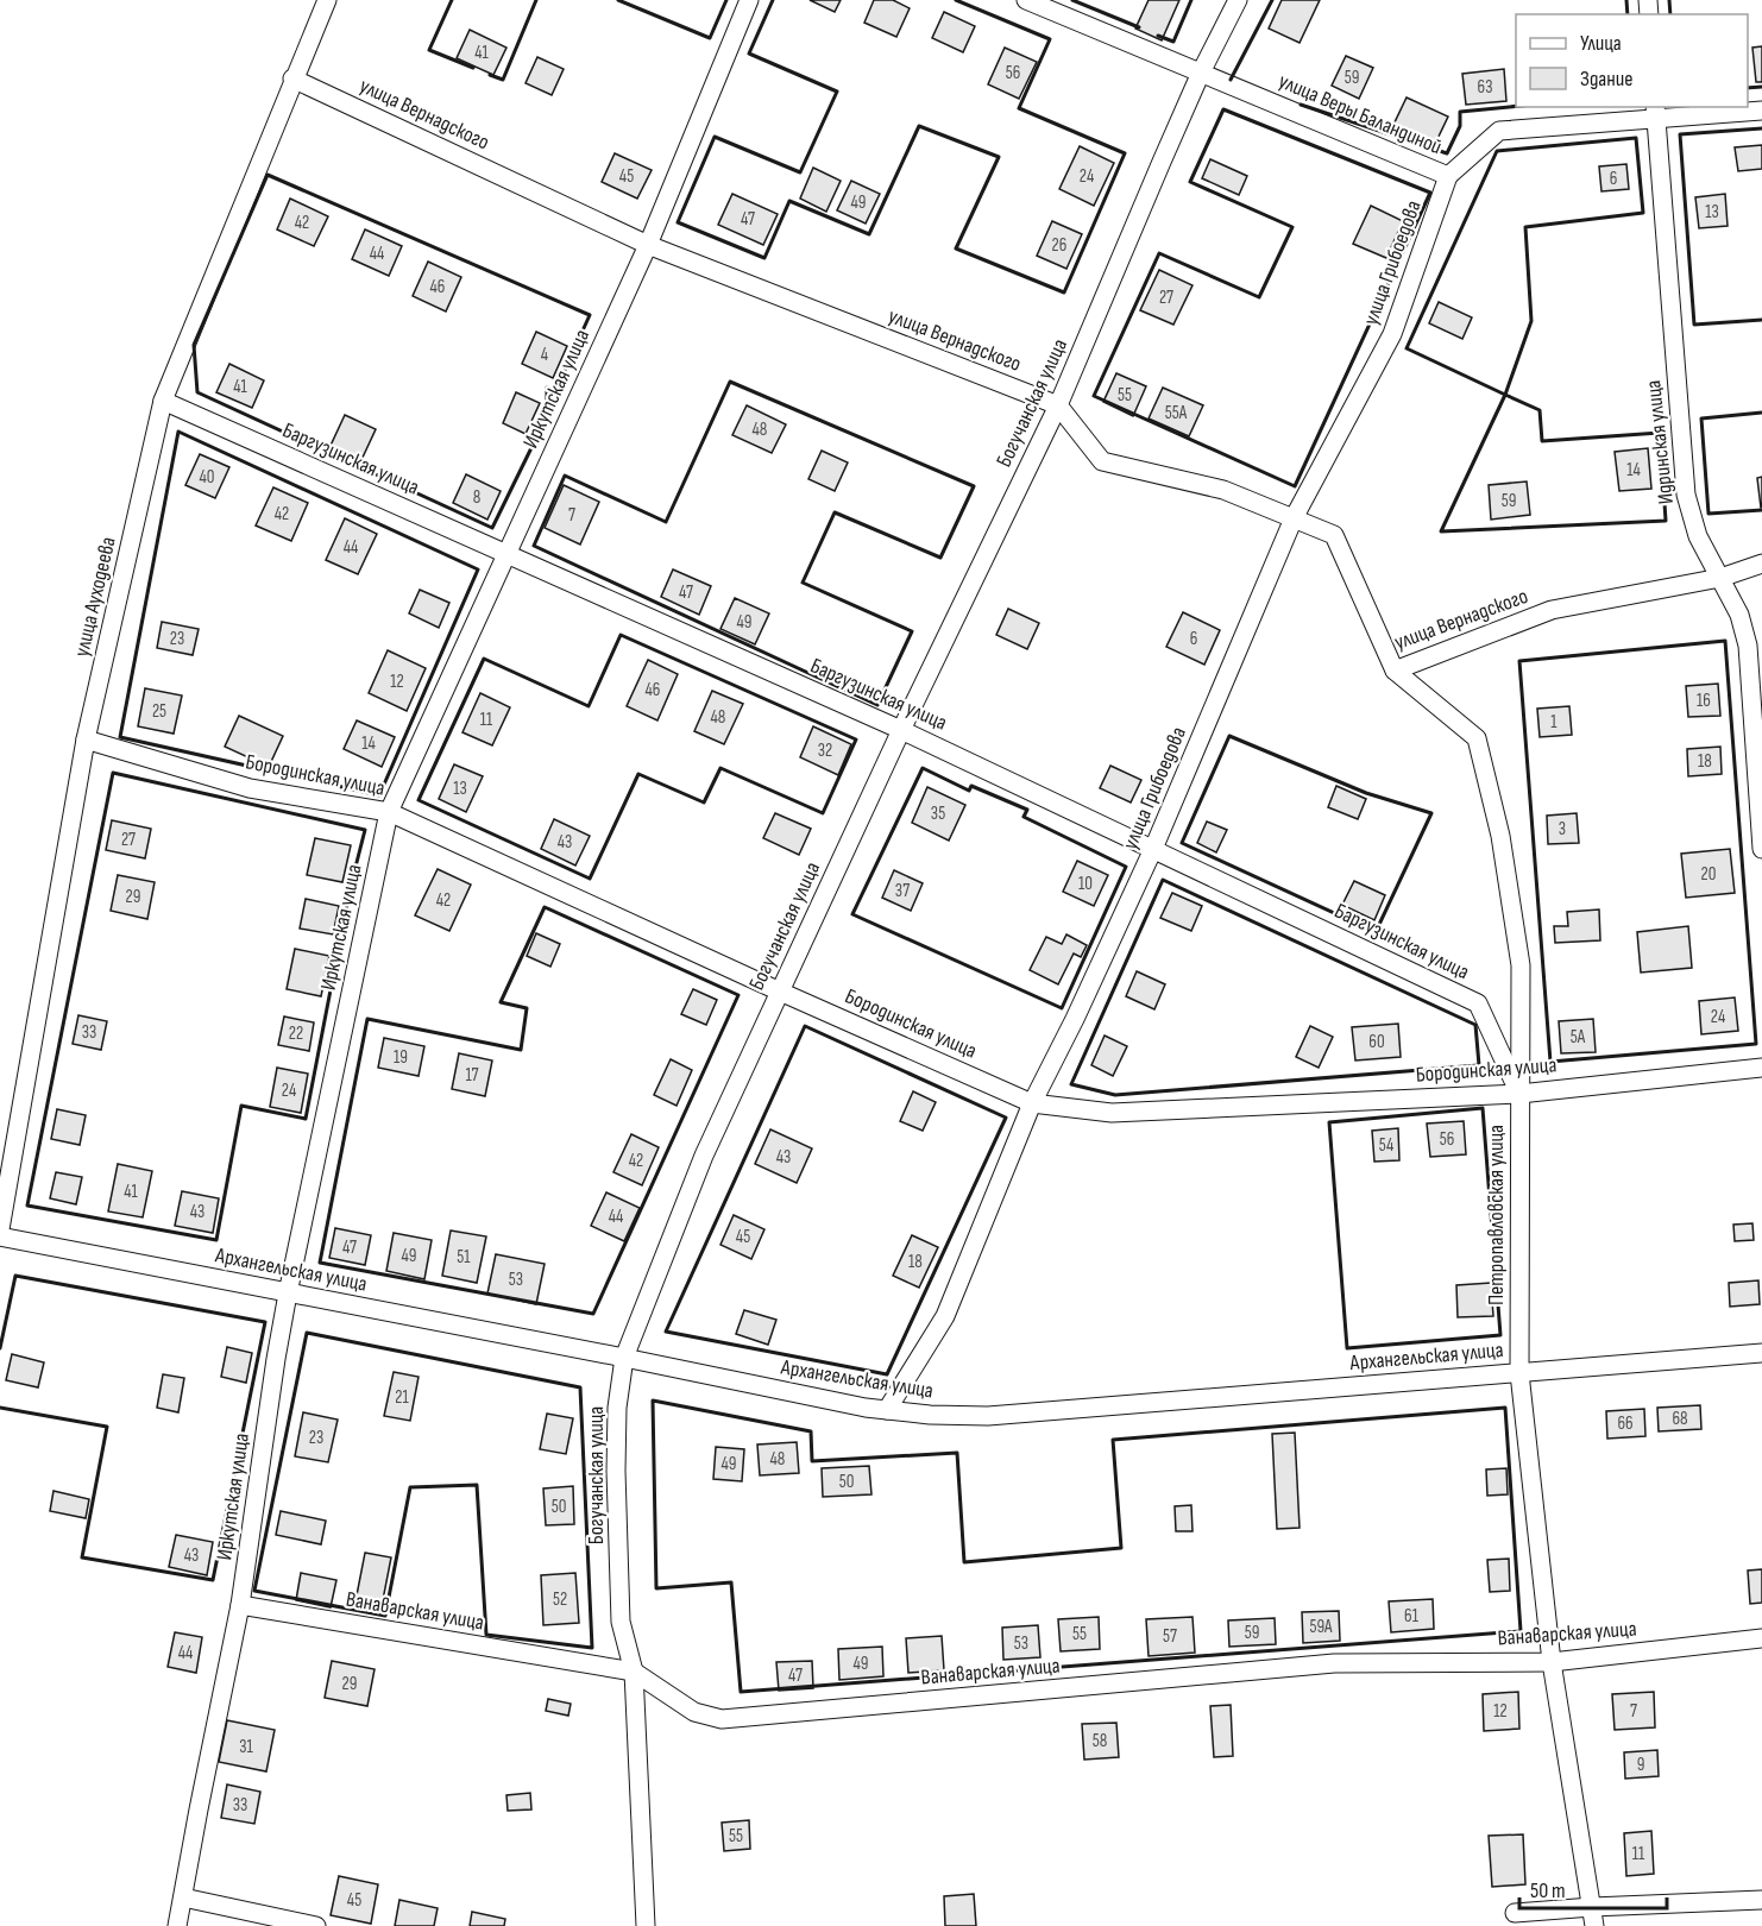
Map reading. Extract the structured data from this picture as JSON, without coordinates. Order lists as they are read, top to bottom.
{
  "streets": {
    "street": [
      "улица Вернадского",
      "улица Веры Баландиной",
      "улица Грибоедова",
      "Иркутская улица",
      "Богучанская улица",
      "Идринская улица",
      "Баргузинская улица",
      "улица Ауходеева",
      "Бородинская улица",
      "Петропавловская улица",
      "Архангельская улица",
      "Ванаварская улица"
    ]
  },
  "crossings": [
    ["улица Вернадского", "улица Грибоедова"],
    ["улица Вернадского", "Иркутская улица"],
    ["улица Вернадского", "Богучанская улица"],
    ["улица Вернадского", "Идринская улица"],
    ["улица Вернадского", "улица Ауходеева"],
    ["улица Вернадского", "Петропавловская улица"],
    ["улица Веры Баландиной", "улица Грибоедова"],
    ["улица Веры Баландиной", "Богучанская улица"],
    ["улица Веры Баландиной", "Идринская улица"],
    ["улица Грибоедова", "Баргузинская улица"],
    ["улица Грибоедова", "Бородинская улица"],
    ["улица Грибоедова", "Архангельская улица"],
    ["Иркутская улица", "Баргузинская улица"],
    ["Иркутская улица", "Бородинская улица"],
    ["Иркутская улица", "Архангельская улица"],
    ["Иркутская улица", "Ванаварская улица"],
    ["Богучанская улица", "Баргузинская улица"],
    ["Богучанская улица", "Бородинская улица"],
    ["Богучанская улица", "Архангельская улица"],
    ["Богучанская улица", "Ванаварская улица"],
    ["Баргузинская улица", "улица Ауходеева"],
    ["Баргузинская улица", "Бородинская улица"],
    ["Баргузинская улица", "Петропавловская улица"],
    ["улица Ауходеева", "Бородинская улица"],
    ["Бородинская улица", "Петропавловская улица"],
    ["Петропавловская улица", "Архангельская улица"],
    ["Петропавловская улица", "Ванаварская улица"]
  ],
  "house_numbers": [
    "41",
    "56",
    "59",
    "63",
    "45",
    "24",
    "6",
    "49",
    "13",
    "47",
    "42",
    "26",
    "44",
    "46",
    "27",
    "4",
    "41",
    "55",
    "55А",
    "48",
    "14",
    "40",
    "8",
    "59",
    "42",
    "7",
    "44",
    "47",
    "49",
    "23",
    "6",
    "12",
    "46",
    "16",
    "25",
    "48",
    "11",
    "1",
    "14",
    "32",
    "18",
    "13",
    "35",
    "3",
    "27",
    "43",
    "20",
    "10",
    "37",
    "29",
    "42",
    "24",
    "33",
    "22",
    "5А",
    "60",
    "19",
    "17",
    "24",
    "56",
    "54",
    "43",
    "42",
    "41",
    "43",
    "44",
    "45",
    "47",
    "49",
    "51",
    "18",
    "53",
    "21",
    "68",
    "66",
    "23",
    "48",
    "49",
    "50",
    "50",
    "43",
    "52",
    "61",
    "59А",
    "59",
    "55",
    "57",
    "53",
    "44",
    "49",
    "47",
    "29",
    "12",
    "7",
    "58",
    "31",
    "9",
    "33",
    "55",
    "11",
    "45"
  ],
  "legend": ["Улица", "Здание"],
  "scale_bar": "50 m"
}
